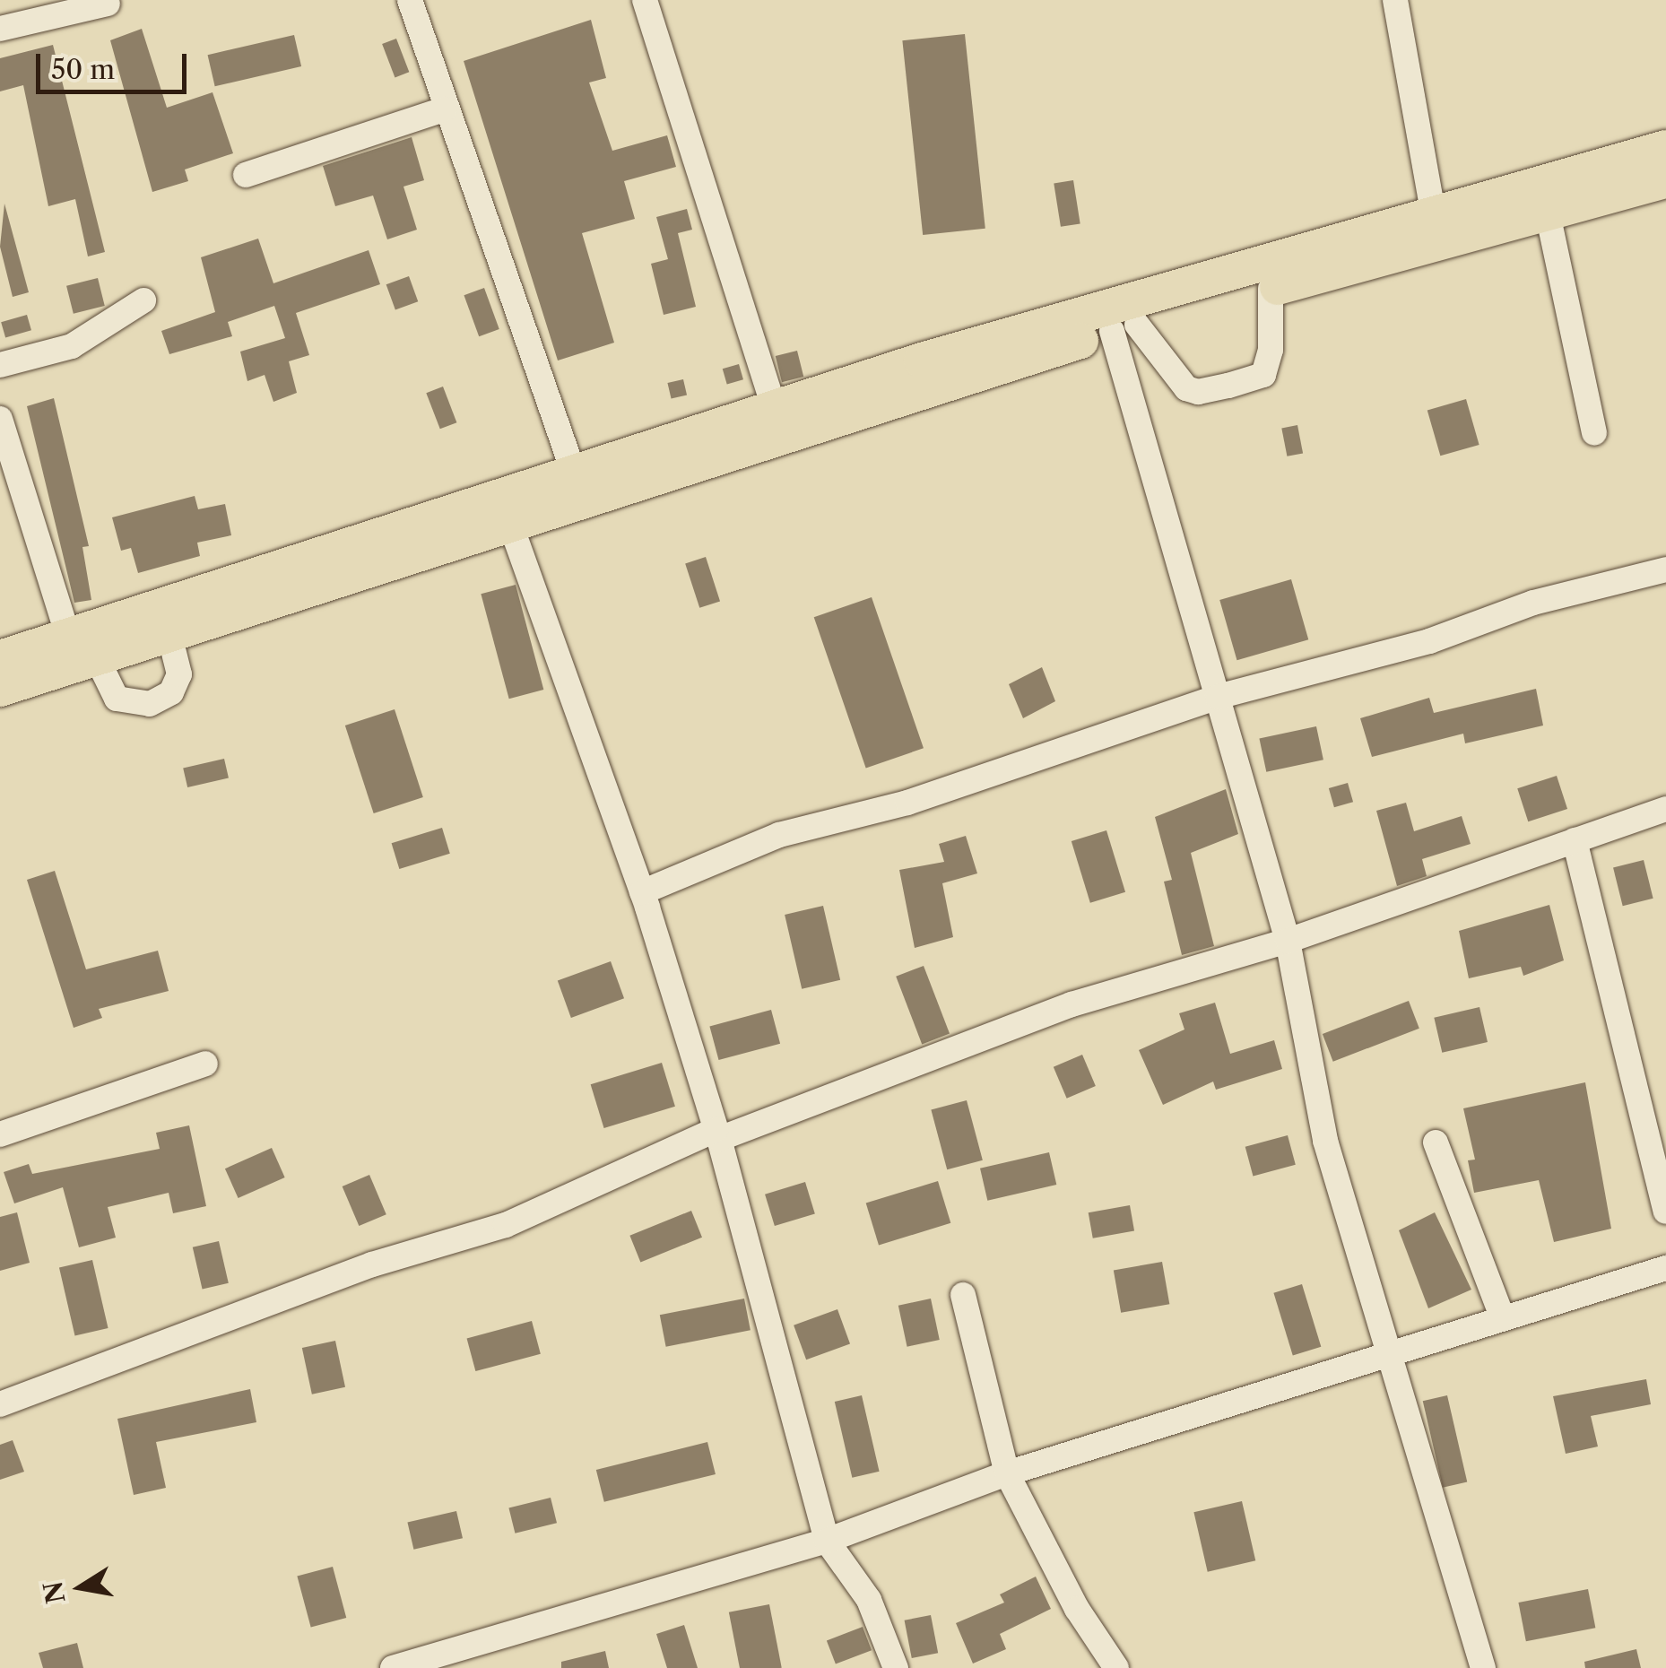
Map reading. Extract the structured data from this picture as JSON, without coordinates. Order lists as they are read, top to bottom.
{
  "scale_bar": "50 m",
  "north": "left"
}
